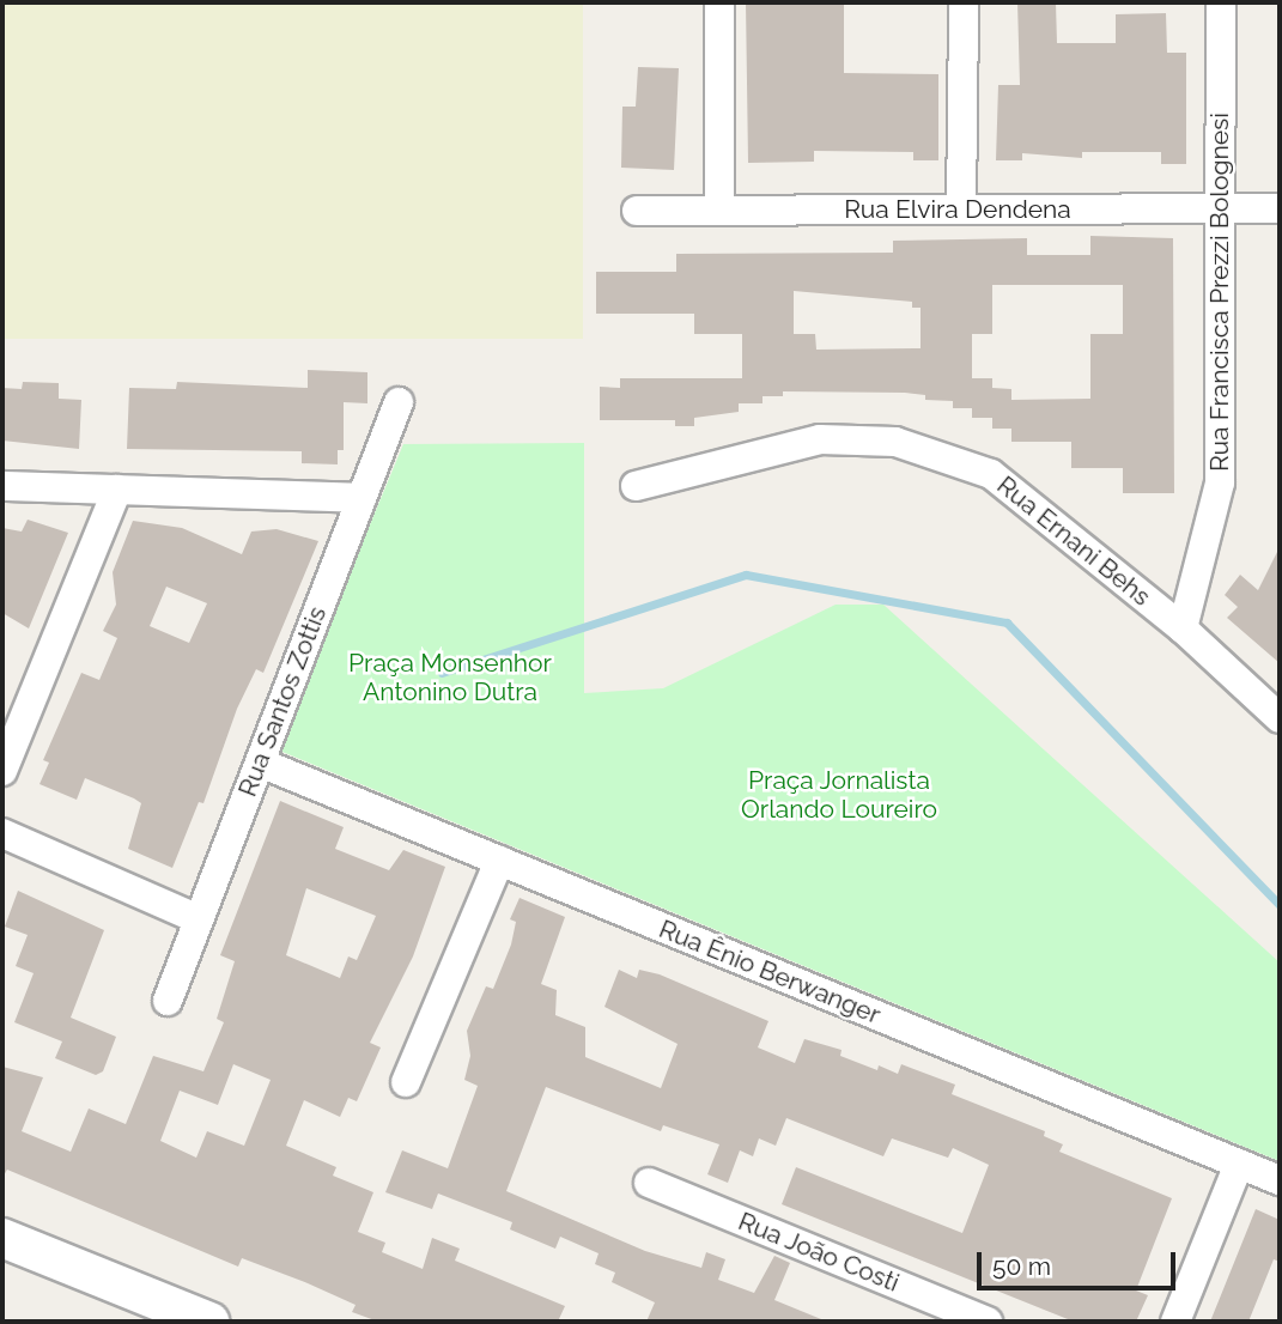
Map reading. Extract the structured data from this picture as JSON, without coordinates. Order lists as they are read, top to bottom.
{
  "streets": {
    "street": [
      "Rua Elvira Dendena",
      "Rua Francisca Prezzi Bolognesi",
      "Rua Ernani Behs",
      "Rua Santos Zottis",
      "Rua Ênio Berwanger",
      "Rua João Costi"
    ]
  },
  "crossings": [
    ["Rua Elvira Dendena", "Rua Francisca Prezzi Bolognesi"],
    ["Rua Francisca Prezzi Bolognesi", "Rua Ernani Behs"],
    ["Rua Santos Zottis", "Rua Ênio Berwanger"]
  ],
  "parks": ["Praça Monsenhor Antonino Dutra", "Praça Jornalista Orlando Loureiro"],
  "scale_bar": "50 m"
}
